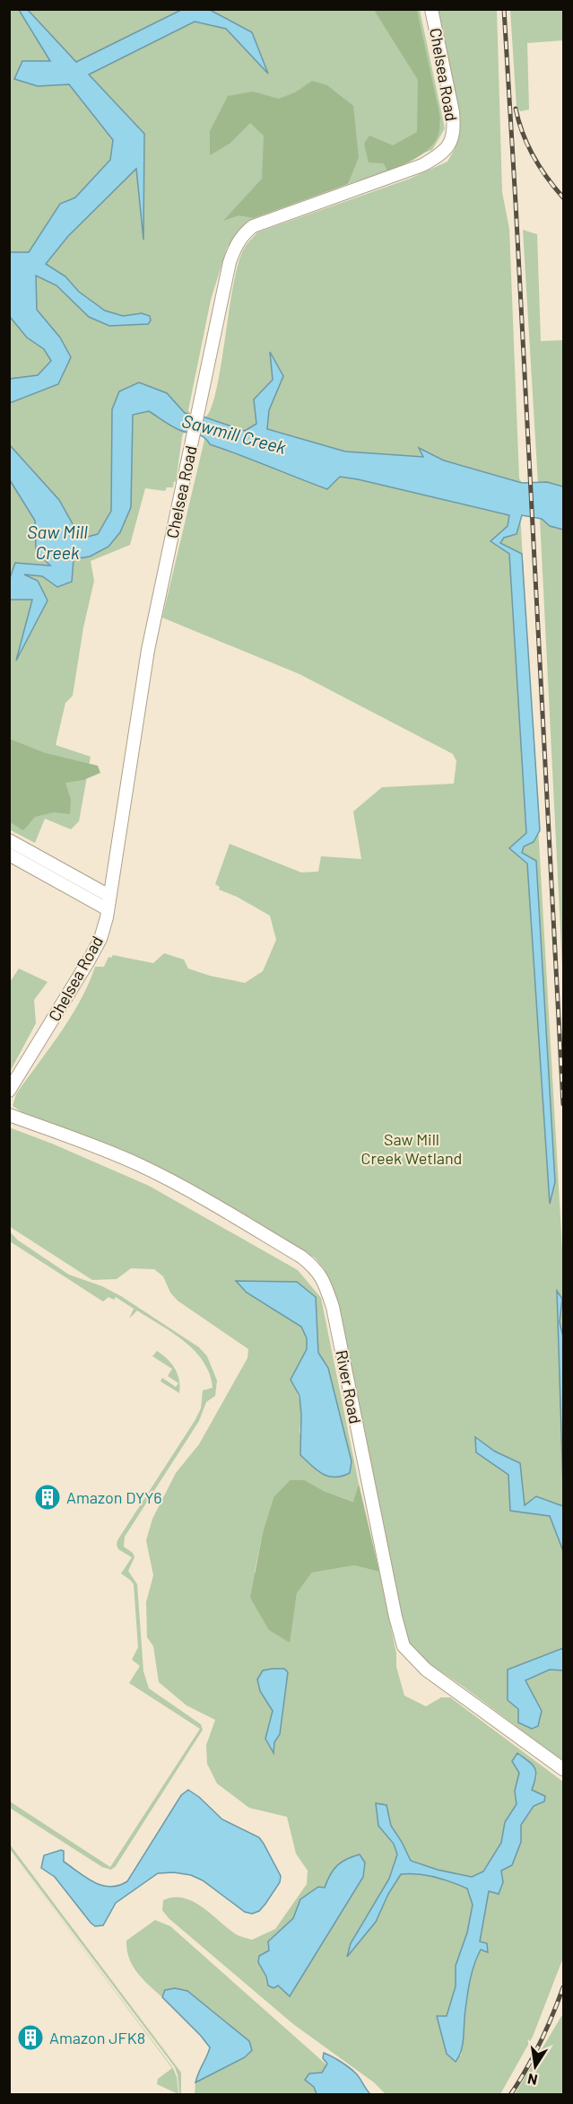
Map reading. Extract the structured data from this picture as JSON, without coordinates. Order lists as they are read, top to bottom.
{
  "streets": {
    "street": ["Chelsea Road", "River Road"]
  },
  "water": ["Sawmill Creek", "Saw Mill Creek"],
  "parks": ["Saw Mill Creek Wetland"],
  "places": {
    "building": ["Amazon DYY6", "Amazon JFK8"]
  },
  "north": "bottom"
}
